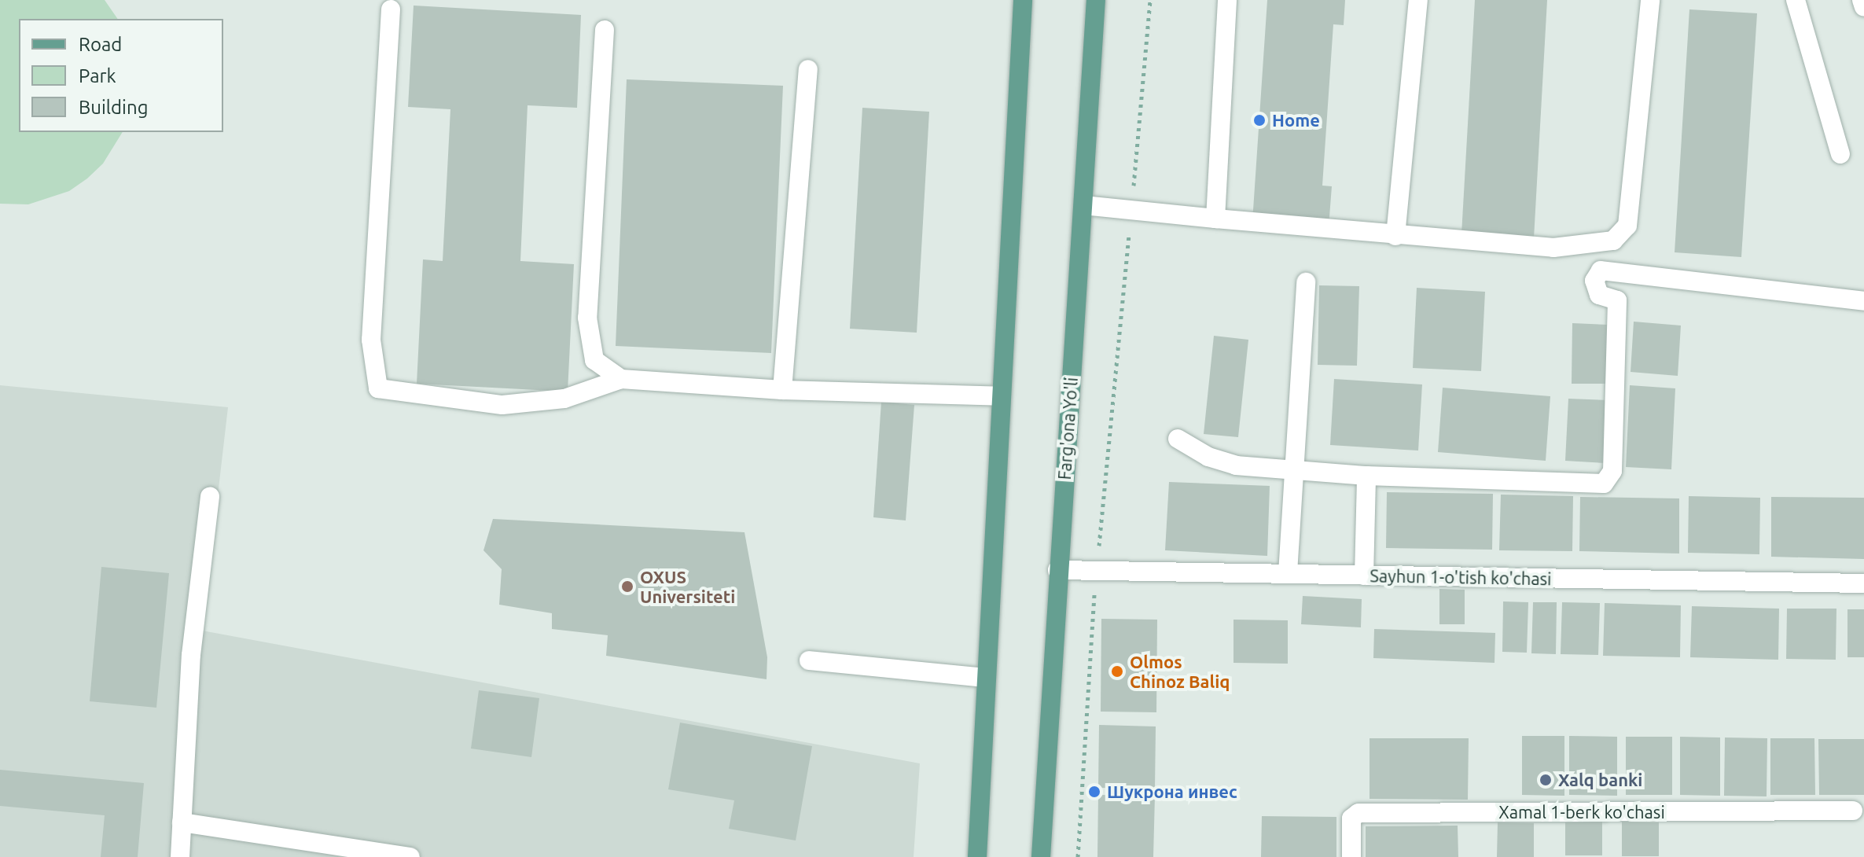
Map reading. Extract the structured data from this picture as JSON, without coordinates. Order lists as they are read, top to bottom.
{
  "streets": {
    "main road": ["Farg'ona Yo'li"],
    "street": ["Sayhun 1-o'tish ko'chasi", "Xamal 1-berk ko'chasi"]
  },
  "crossings": [
    ["Farg'ona Yo'li", "Sayhun 1-o'tish ko'chasi"]
  ],
  "places": [
    "Home",
    "OXUS Universiteti",
    "Olmos Chinoz Baliq",
    "Xalq banki",
    "Шукрона инвес"
  ],
  "legend": ["Road", "Park", "Building"]
}
